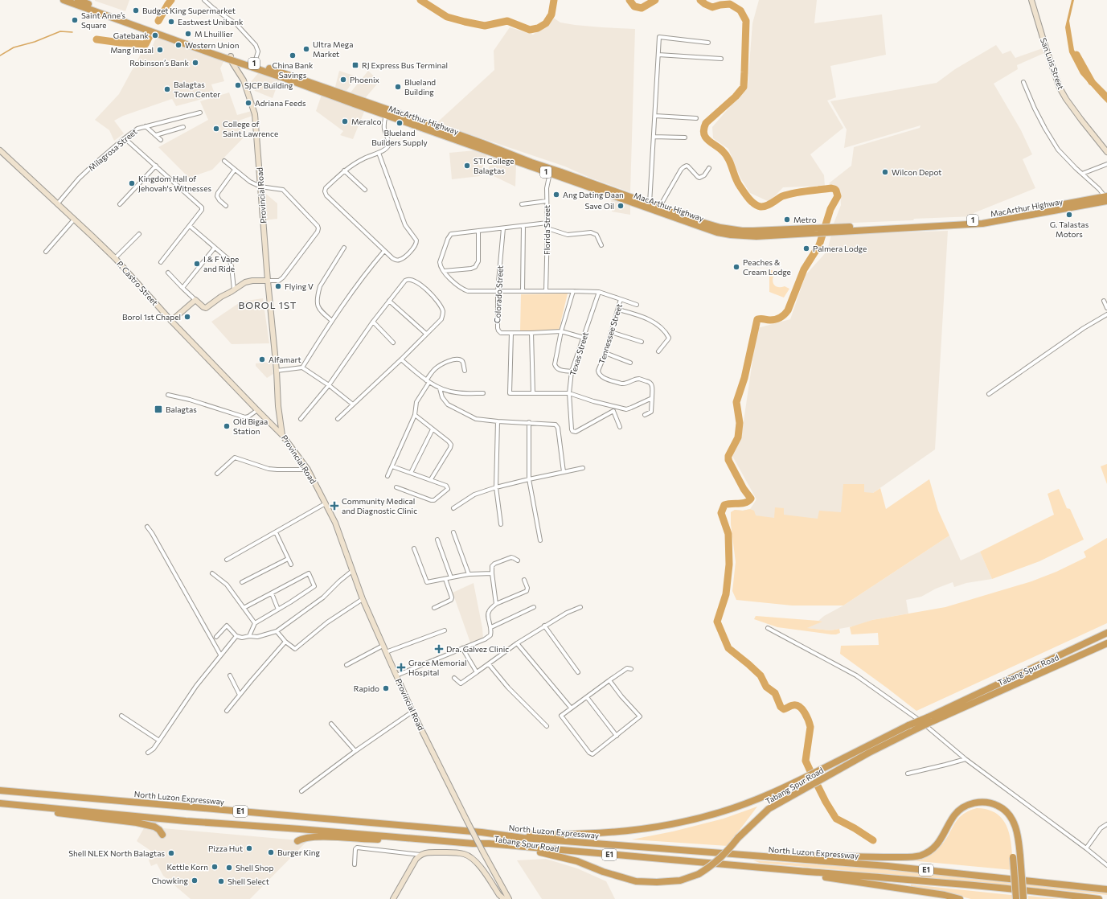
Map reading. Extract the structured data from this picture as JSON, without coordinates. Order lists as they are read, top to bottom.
{
  "streets": {
    "highway": [
      "1",
      "MacArthur Highway",
      "Tabang Spur Road",
      "North Luzon Expressway",
      "E1"
    ],
    "main road": ["San Luis Street", "Provincial Road", "P. Castro Street"],
    "street": [
      "Milagrosa Street",
      "Florida Street",
      "Colorado Street",
      "Tennessee Street",
      "Texas Street"
    ]
  },
  "crossings": [
    ["MacArthur Highway", "Provincial Road"],
    ["MacArthur Highway", "Florida Street"],
    ["Milagrosa Street", "P. Castro Street"],
    ["Provincial Road", "P. Castro Street"],
    ["Florida Street", "Tennessee Street"],
    ["Colorado Street", "Tennessee Street"],
    ["Colorado Street", "Texas Street"],
    ["Tennessee Street", "Texas Street"],
    ["Tabang Spur Road", "North Luzon Expressway"],
    ["Tabang Spur Road", "E1"]
  ],
  "districts": ["BOROL 1ST"],
  "places": {
    "other": [
      "Budget King Supermarket",
      "Saint Anne’s Square",
      "Eastwest Unibank",
      "M Lhuillier",
      "Gatebank",
      "Western Union",
      "Ultra Mega Market",
      "Mang Inasal",
      "China Bank Savings",
      "Robinson’s Bank",
      "Phoenix",
      "SJCP Building",
      "Blueland Building",
      "Balagtas Town Center",
      "Adriana Feeds",
      "Meralco",
      "Blueland Builders Supply",
      "College of Saint Lawrence",
      "STI College Balagtas",
      "Wilcon Depot",
      "Kingdom Hall of Jehovah's Witnesses",
      "Ang Dating Daan",
      "Save Oil",
      "G. Talastas Motors",
      "Metro",
      "Palmera Lodge",
      "I & F Vape and Ride",
      "Peaches & Cream Lodge",
      "Flying V",
      "Borol 1st Chapel",
      "Alfamart",
      "Old Bigaa Station",
      "Rapido",
      "Pizza Hut",
      "Burger King",
      "Shell NLEX North Balagtas",
      "Kettle Korn",
      "Shell Shop",
      "Chowking",
      "Shell Select"
    ],
    "transit": ["RJ Express Bus Terminal", "Balagtas"],
    "health": ["Community Medical and Diagnostic Clinic", "Dra. Galvez Clinic", "Grace Memorial Hospital"]
  }
}
